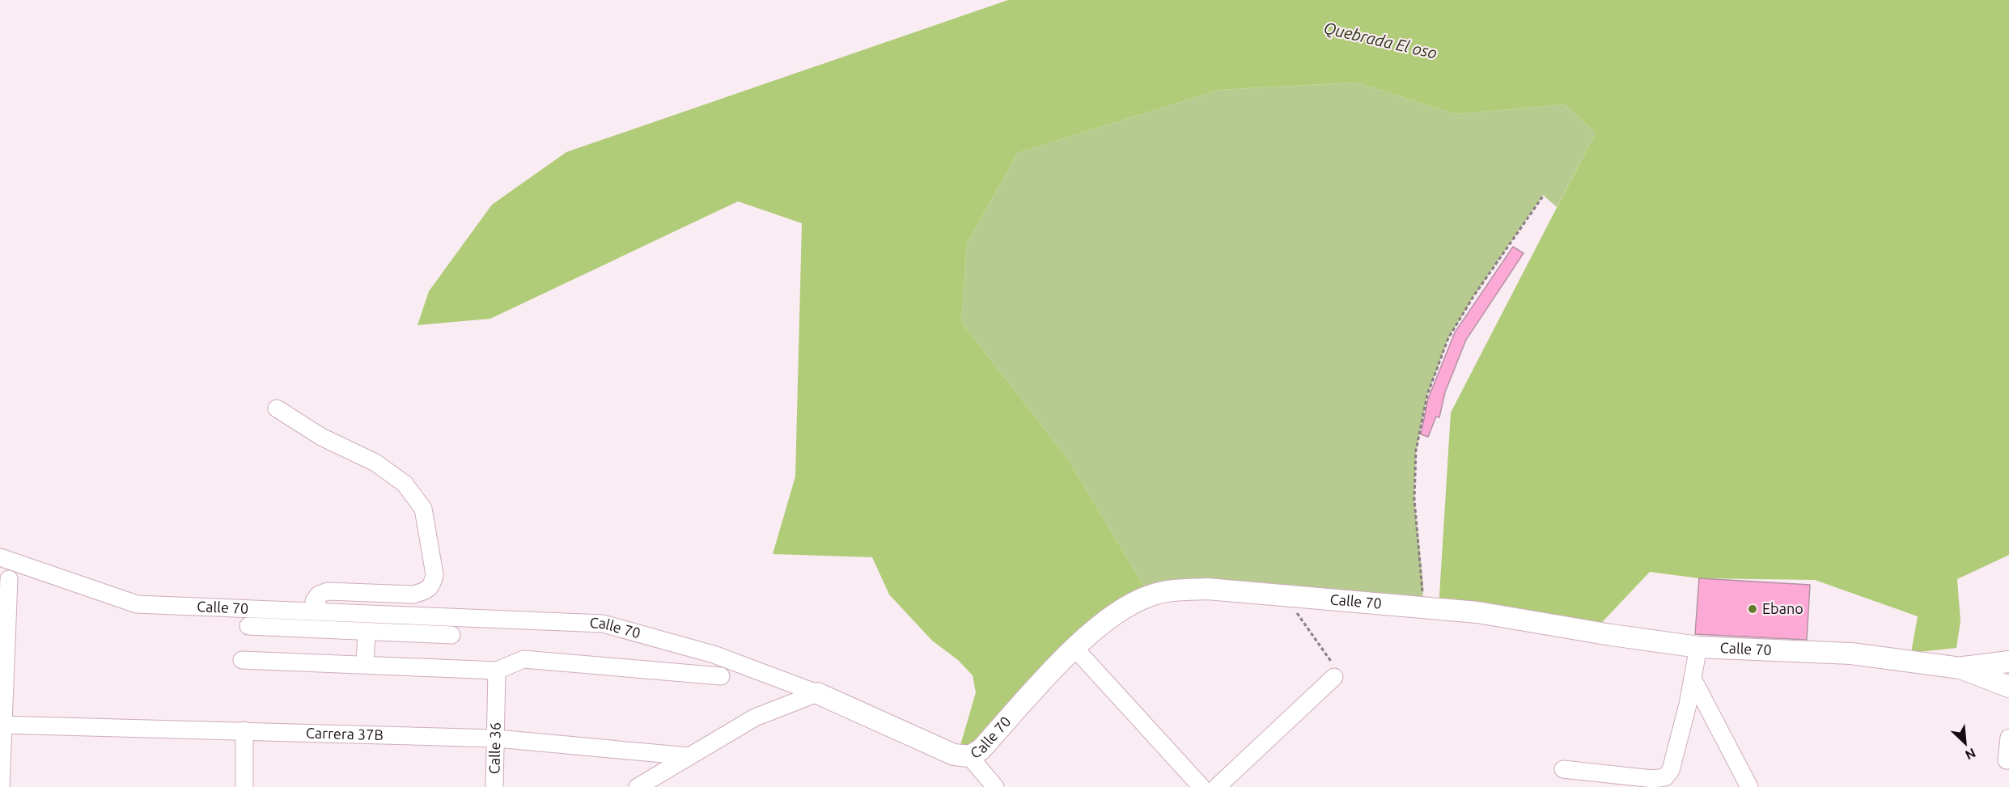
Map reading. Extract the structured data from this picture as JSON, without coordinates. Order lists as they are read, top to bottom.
{
  "streets": {
    "main road": ["Calle 70"],
    "street": ["Carrera 37B", "Calle 36"]
  },
  "crossings": [
    ["Carrera 37B", "Calle 36"]
  ],
  "water": ["Quebrada El oso"],
  "places": ["Ebano"],
  "north": "bottom right"
}
